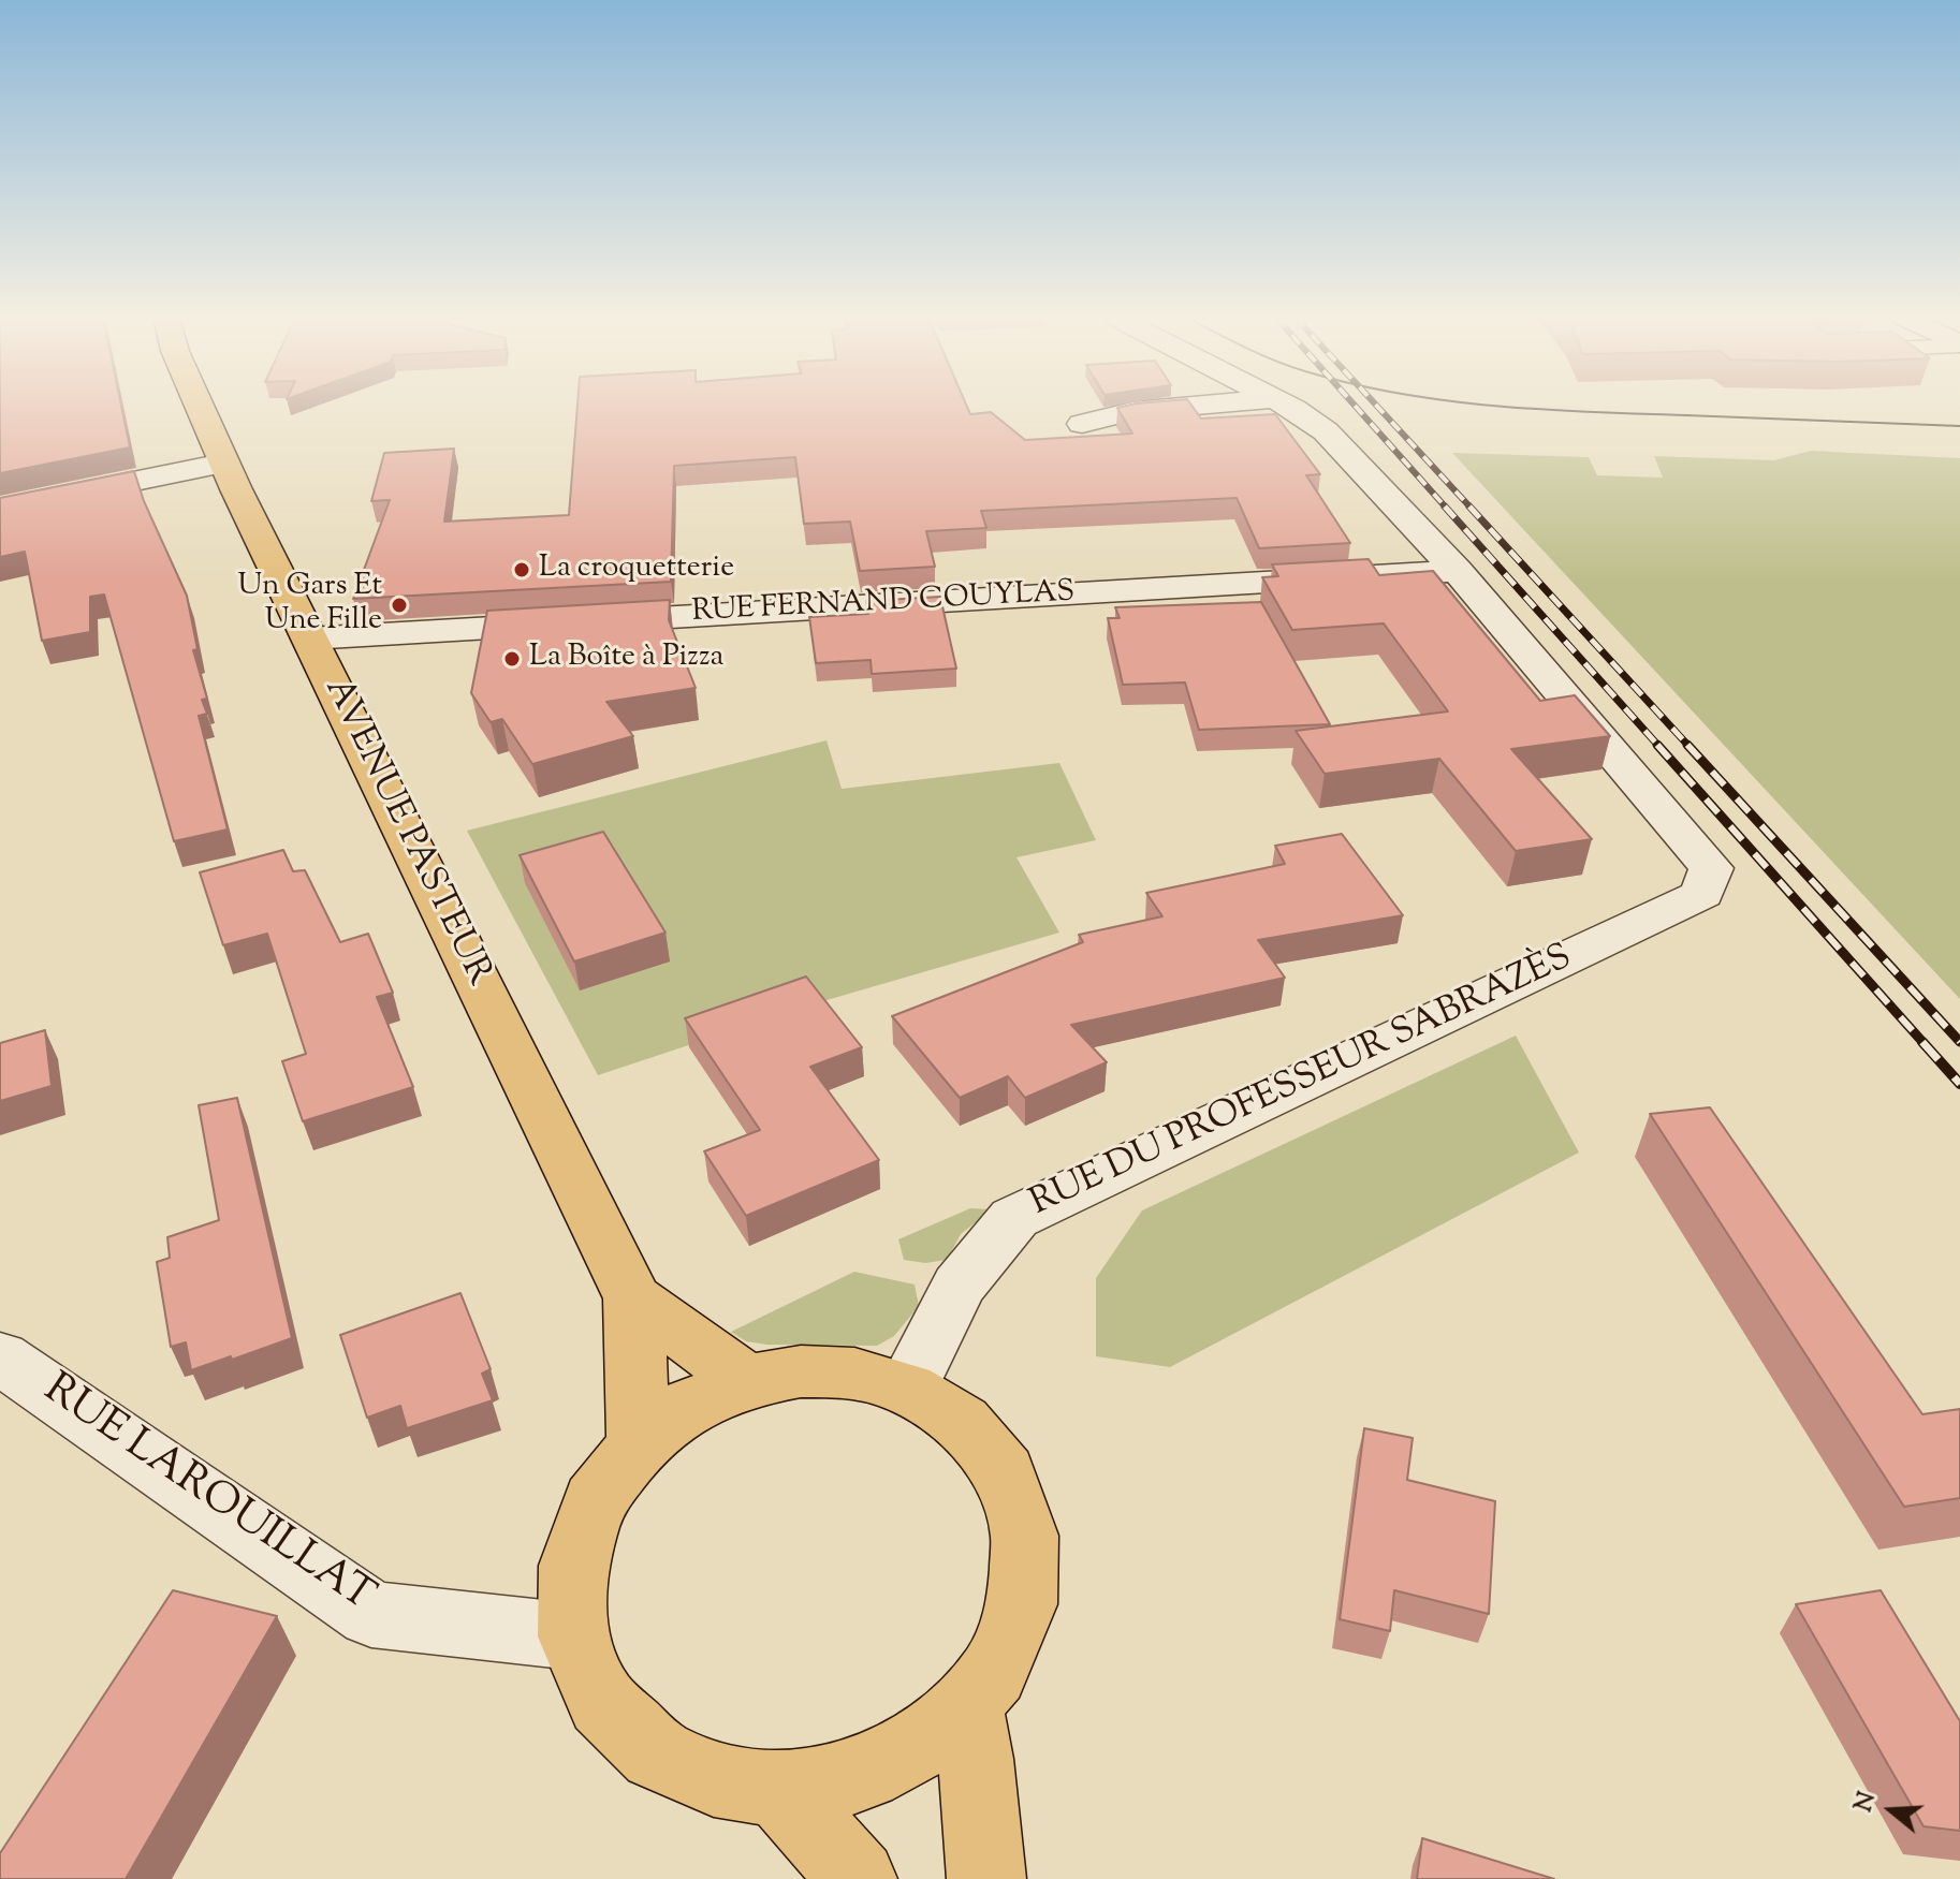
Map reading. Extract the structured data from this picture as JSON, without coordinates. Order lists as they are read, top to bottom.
{
  "streets": {
    "main road": ["AVENUE PASTEUR"],
    "street": ["RUE FERNAND COUYLAS", "RUE DU PROFESSEUR SABRAZÈS", "RUE LAROUILLAT"]
  },
  "crossings": [
    ["RUE FERNAND COUYLAS", "AVENUE PASTEUR"],
    ["RUE FERNAND COUYLAS", "RUE DU PROFESSEUR SABRAZÈS"]
  ],
  "places": ["La croquetterie", "Un Gars Et Une Fille", "La Boîte à Pizza"],
  "north": "left"
}
